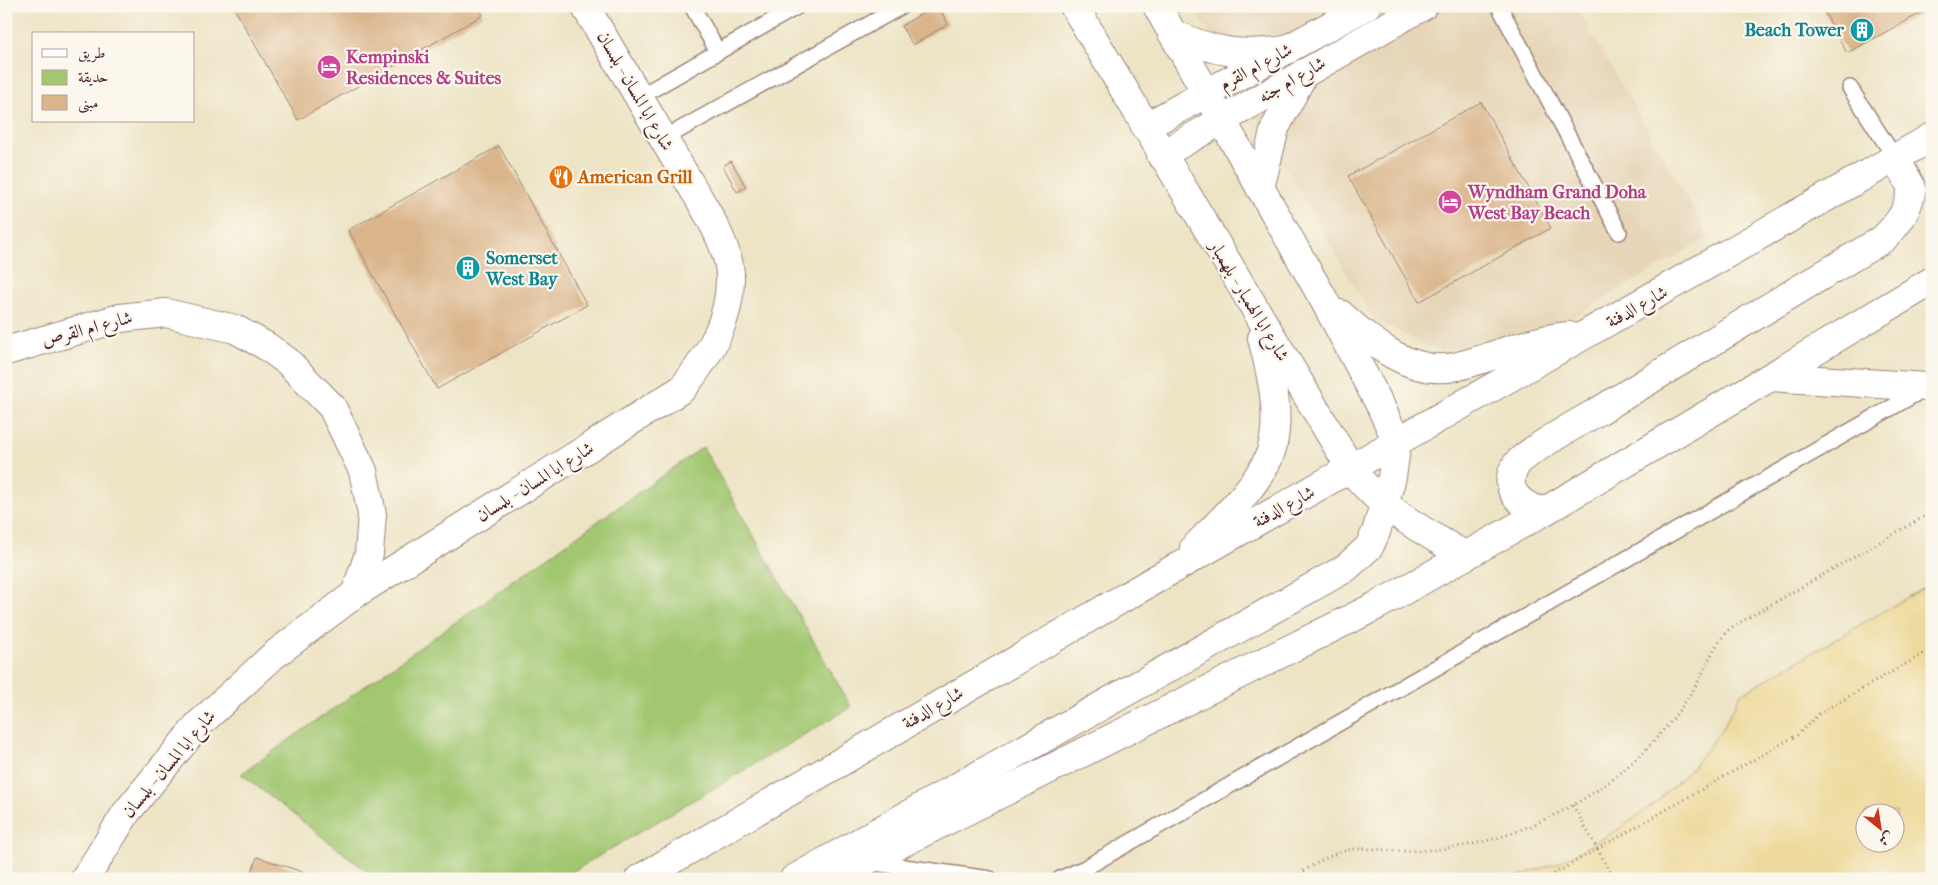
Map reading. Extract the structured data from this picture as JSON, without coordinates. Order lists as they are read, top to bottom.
{
  "streets": {
    "main road": [
      "شارع ام القرم",
      "شارع ام جنه",
      "شارع ابا المسان - بلمسان",
      "شارع ابا الهمبار - بلهمبار",
      "شارع الدفنة",
      "شارع ام القرص"
    ]
  },
  "crossings": [
    ["شارع ام القرم", "شارع ابا الهمبار - بلهمبار"],
    ["شارع ام جنه", "شارع ابا الهمبار - بلهمبار"],
    ["شارع ابا المسان - بلمسان", "شارع ام القرص"],
    ["شارع ابا الهمبار - بلهمبار", "شارع الدفنة"]
  ],
  "places": {
    "building": ["Beach Tower", "Somerset West Bay"],
    "hotel": ["Kempinski Residences & Suites", "Wyndham Grand Doha West Bay Beach"],
    "restaurant": ["American Grill"]
  },
  "legend": ["طريق", "حديقة", "مبنى"],
  "north": "bottom right"
}
